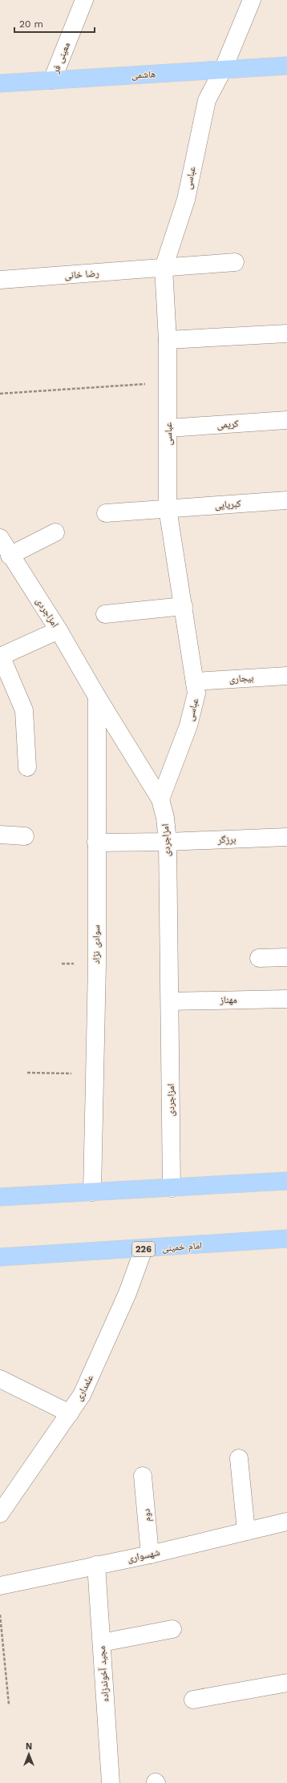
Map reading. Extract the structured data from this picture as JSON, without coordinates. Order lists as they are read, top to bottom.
{
  "streets": {
    "main road": ["هاشمی", "امام خمینی", "226"],
    "street": [
      "معینی فر",
      "عباسی",
      "رضا خانی",
      "کریمی",
      "کبریایی",
      "امزاجردی",
      "بیجاری",
      "برزگر",
      "سوادی نژاد",
      "مهناز",
      "علمداری",
      "دوم",
      "شهسواری",
      "مجید آخوندزاده"
    ]
  },
  "crossings": [
    ["معینی فر", "هاشمی"],
    ["هاشمی", "عباسی"],
    ["عباسی", "رضا خانی"],
    ["عباسی", "کریمی"],
    ["عباسی", "کبریایی"],
    ["عباسی", "امزاجردی"],
    ["عباسی", "بیجاری"],
    ["امزاجردی", "برزگر"],
    ["امزاجردی", "سوادی نژاد"],
    ["امزاجردی", "مهناز"],
    ["برزگر", "سوادی نژاد"],
    ["امام خمینی", "علمداری"],
    ["دوم", "شهسواری"],
    ["شهسواری", "مجید آخوندزاده"]
  ],
  "scale_bar": "20 m",
  "north": "top"
}
